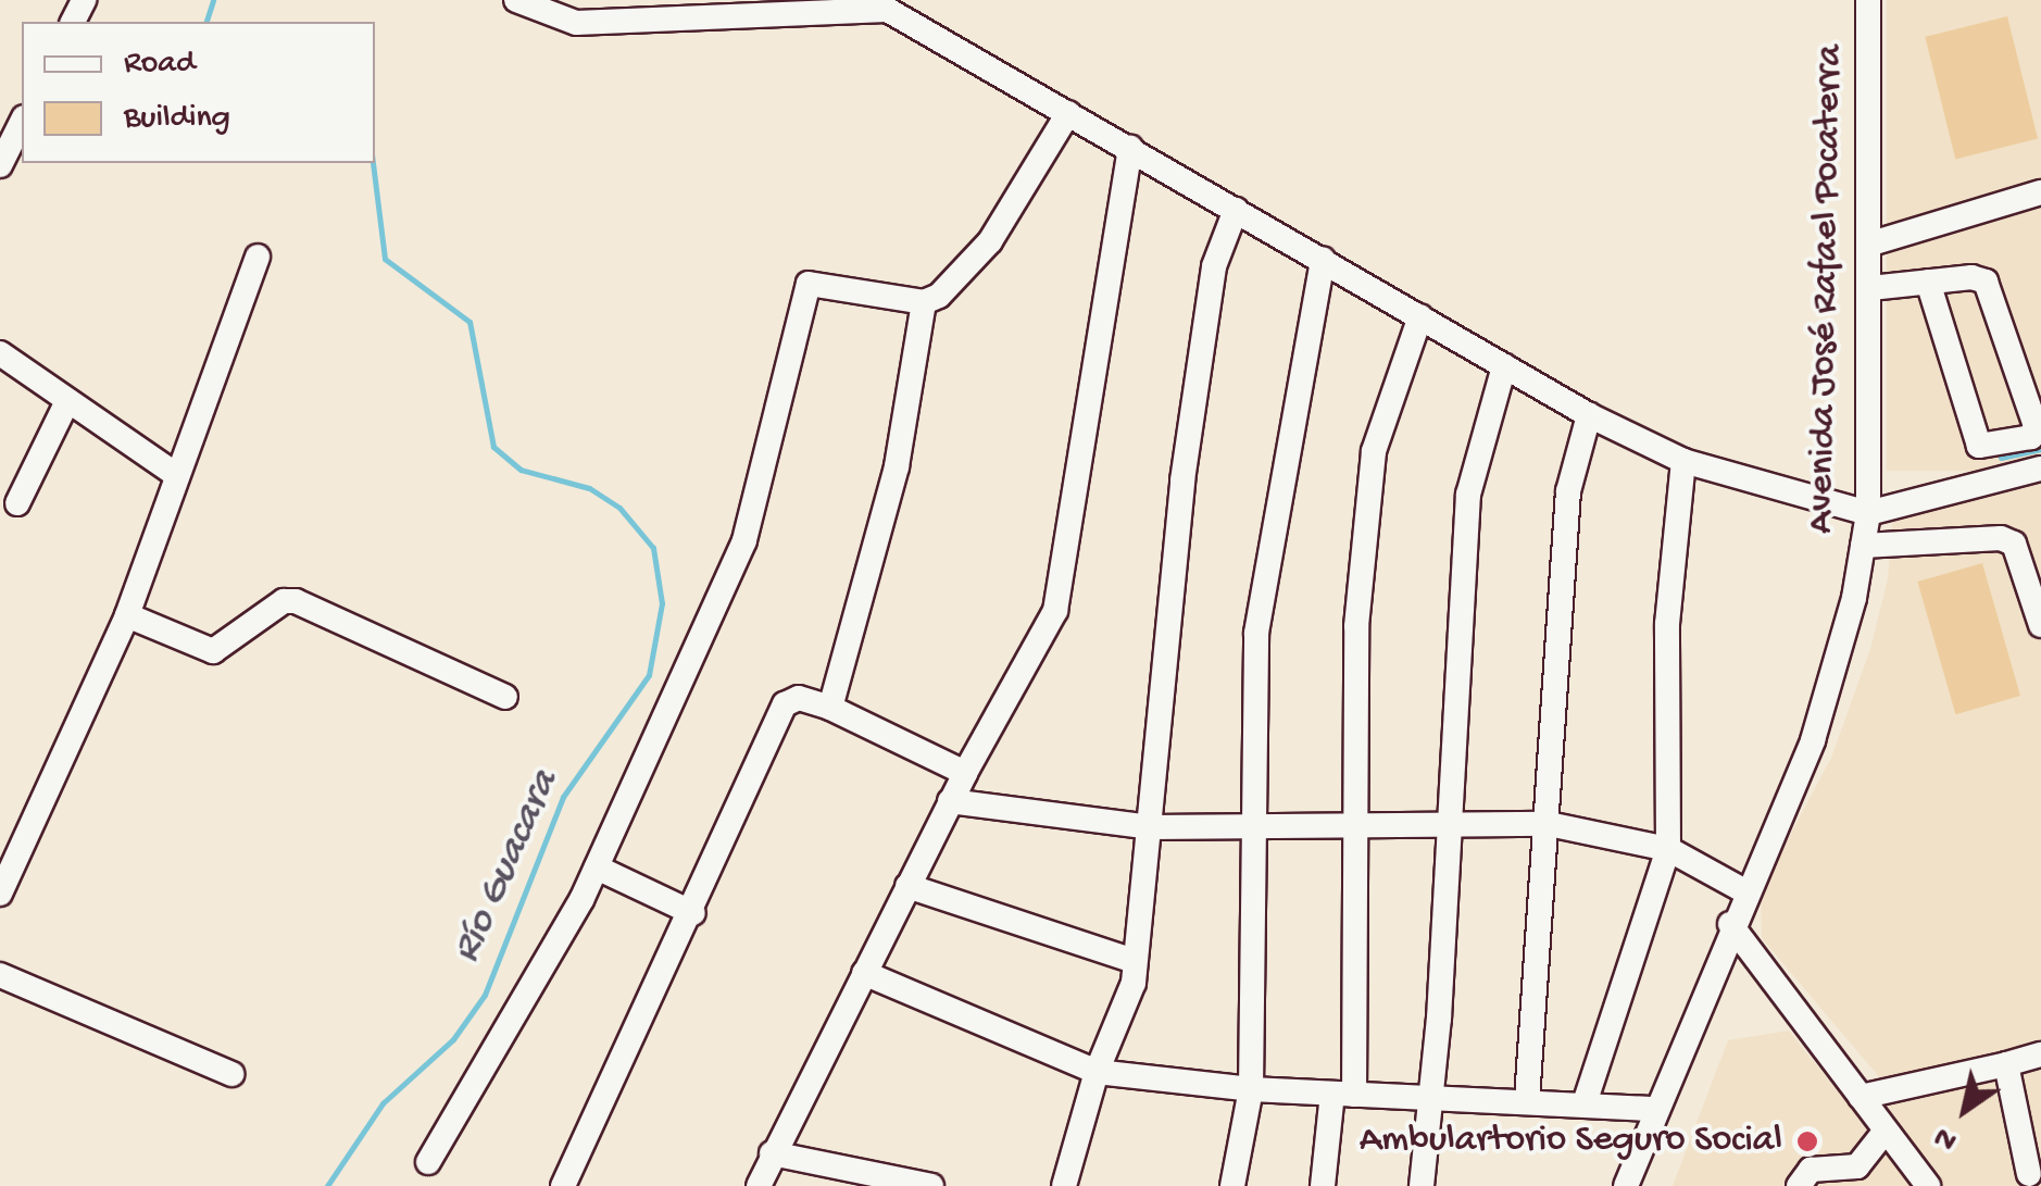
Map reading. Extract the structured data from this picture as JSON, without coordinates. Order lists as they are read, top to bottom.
{
  "streets": {
    "street": ["Avenida José Rafael Pocaterra"]
  },
  "water": ["Río Guacara"],
  "places": ["Ambulartorio Seguro Social"],
  "legend": ["Road", "Building"],
  "north": "bottom left"
}
